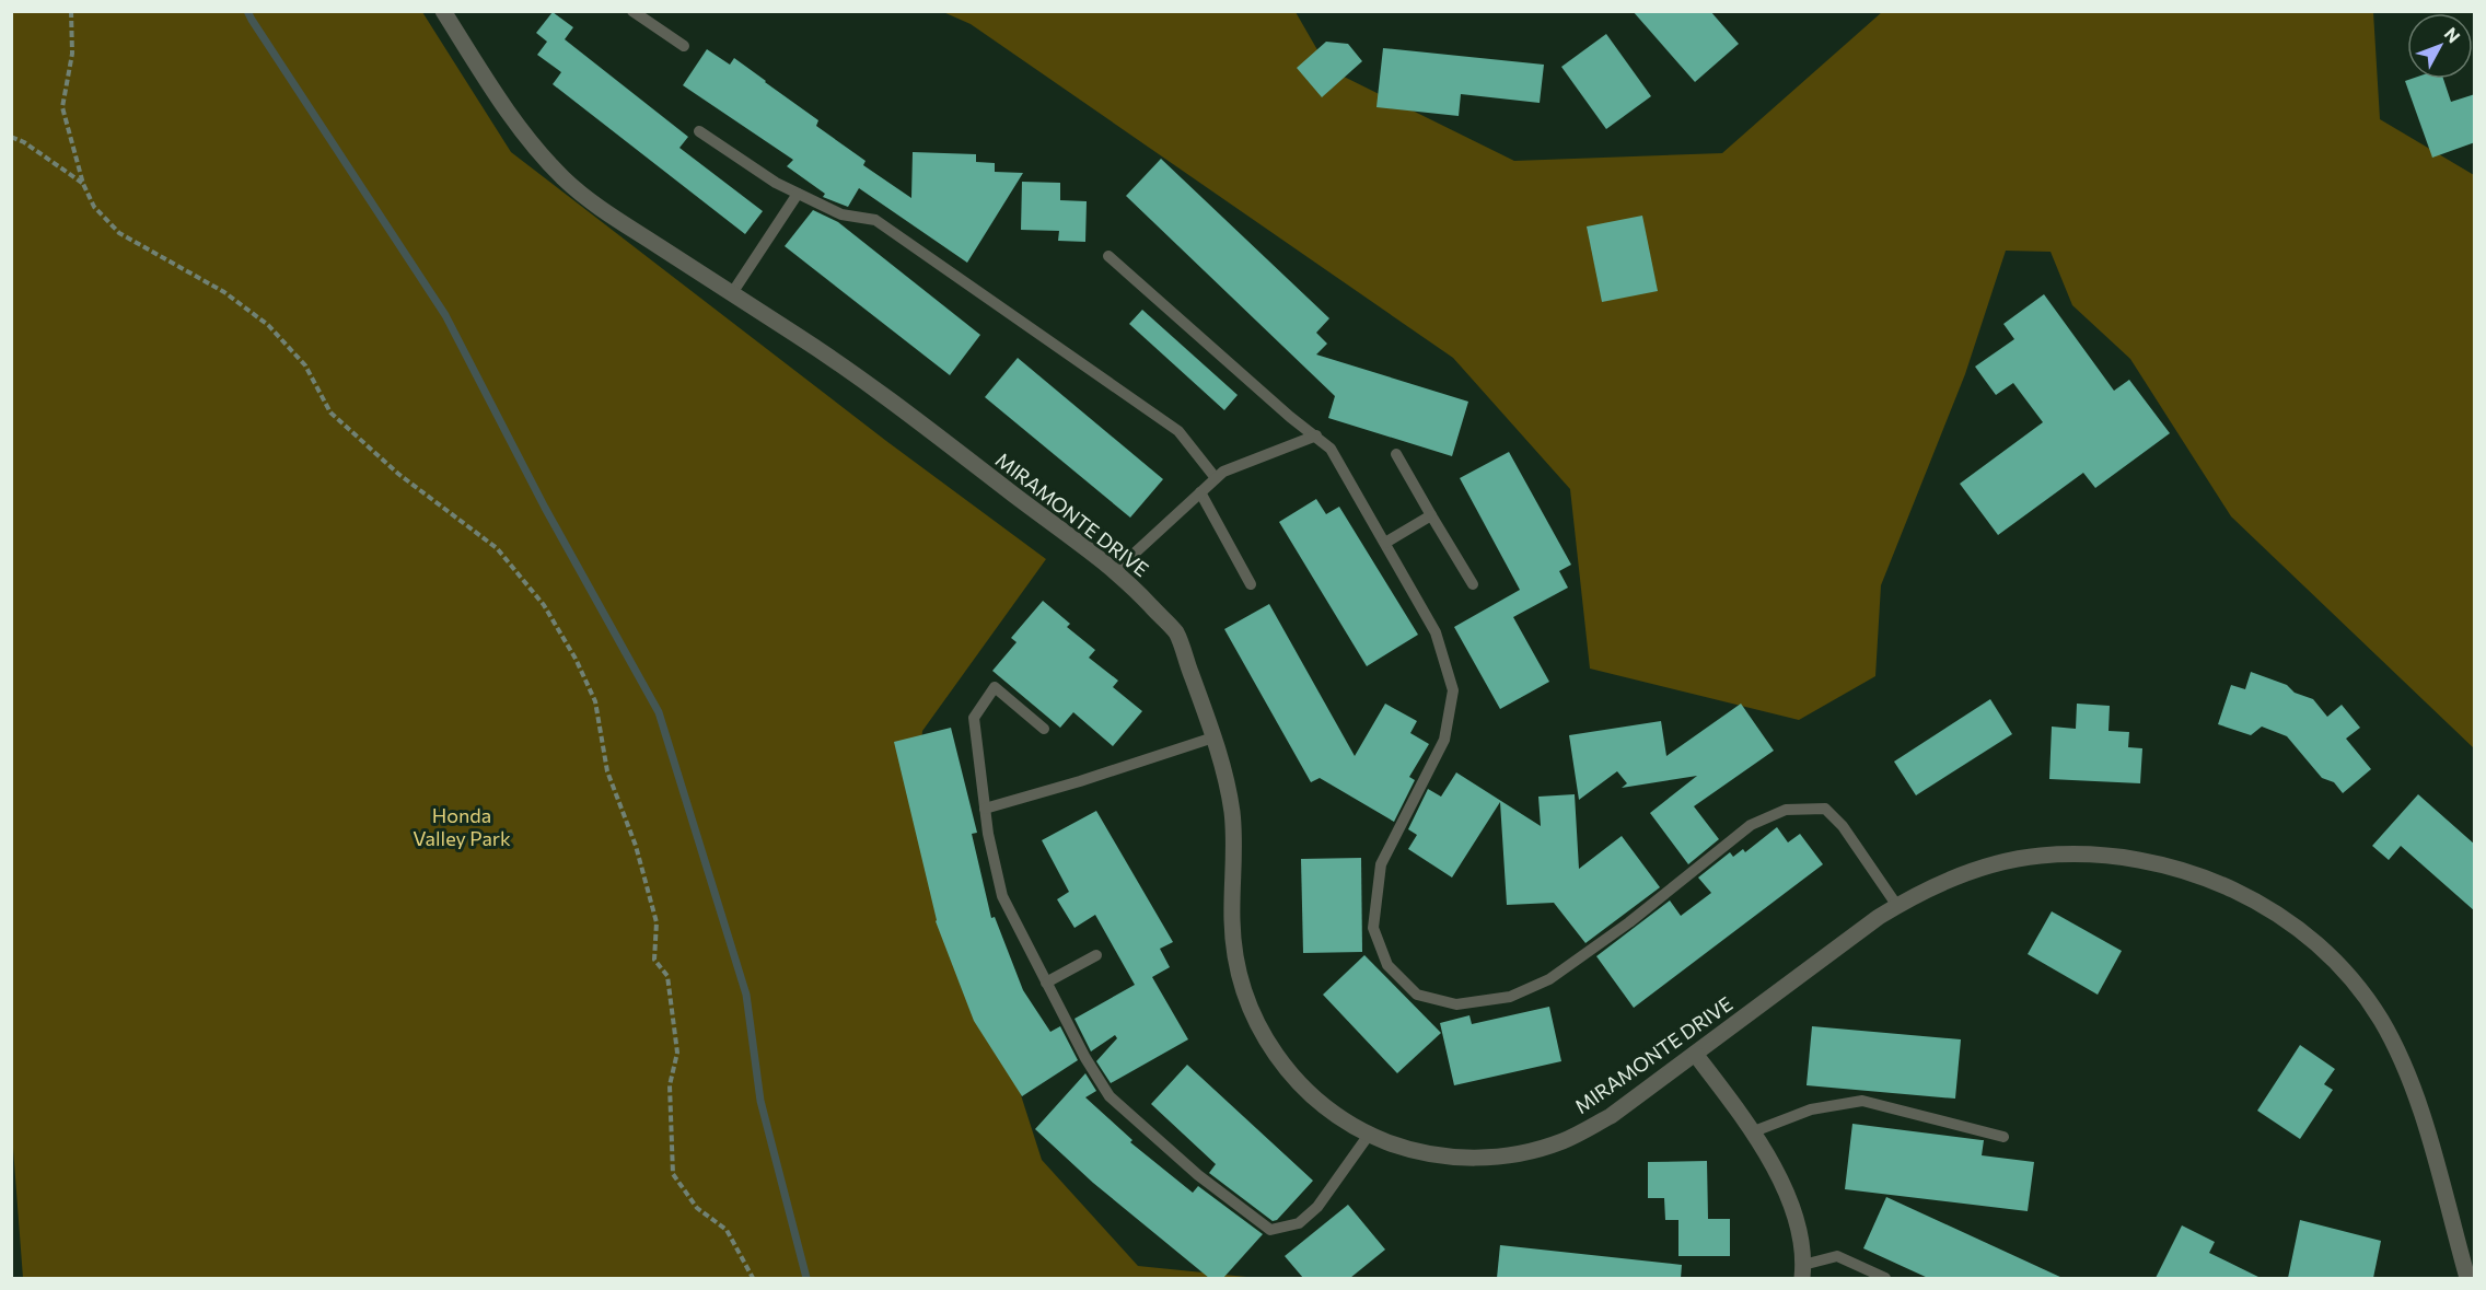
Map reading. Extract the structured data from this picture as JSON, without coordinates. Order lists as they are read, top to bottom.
{
  "streets": {
    "street": ["MIRAMONTE DRIVE"]
  },
  "parks": ["Honda Valley Park"],
  "north": "top right"
}
